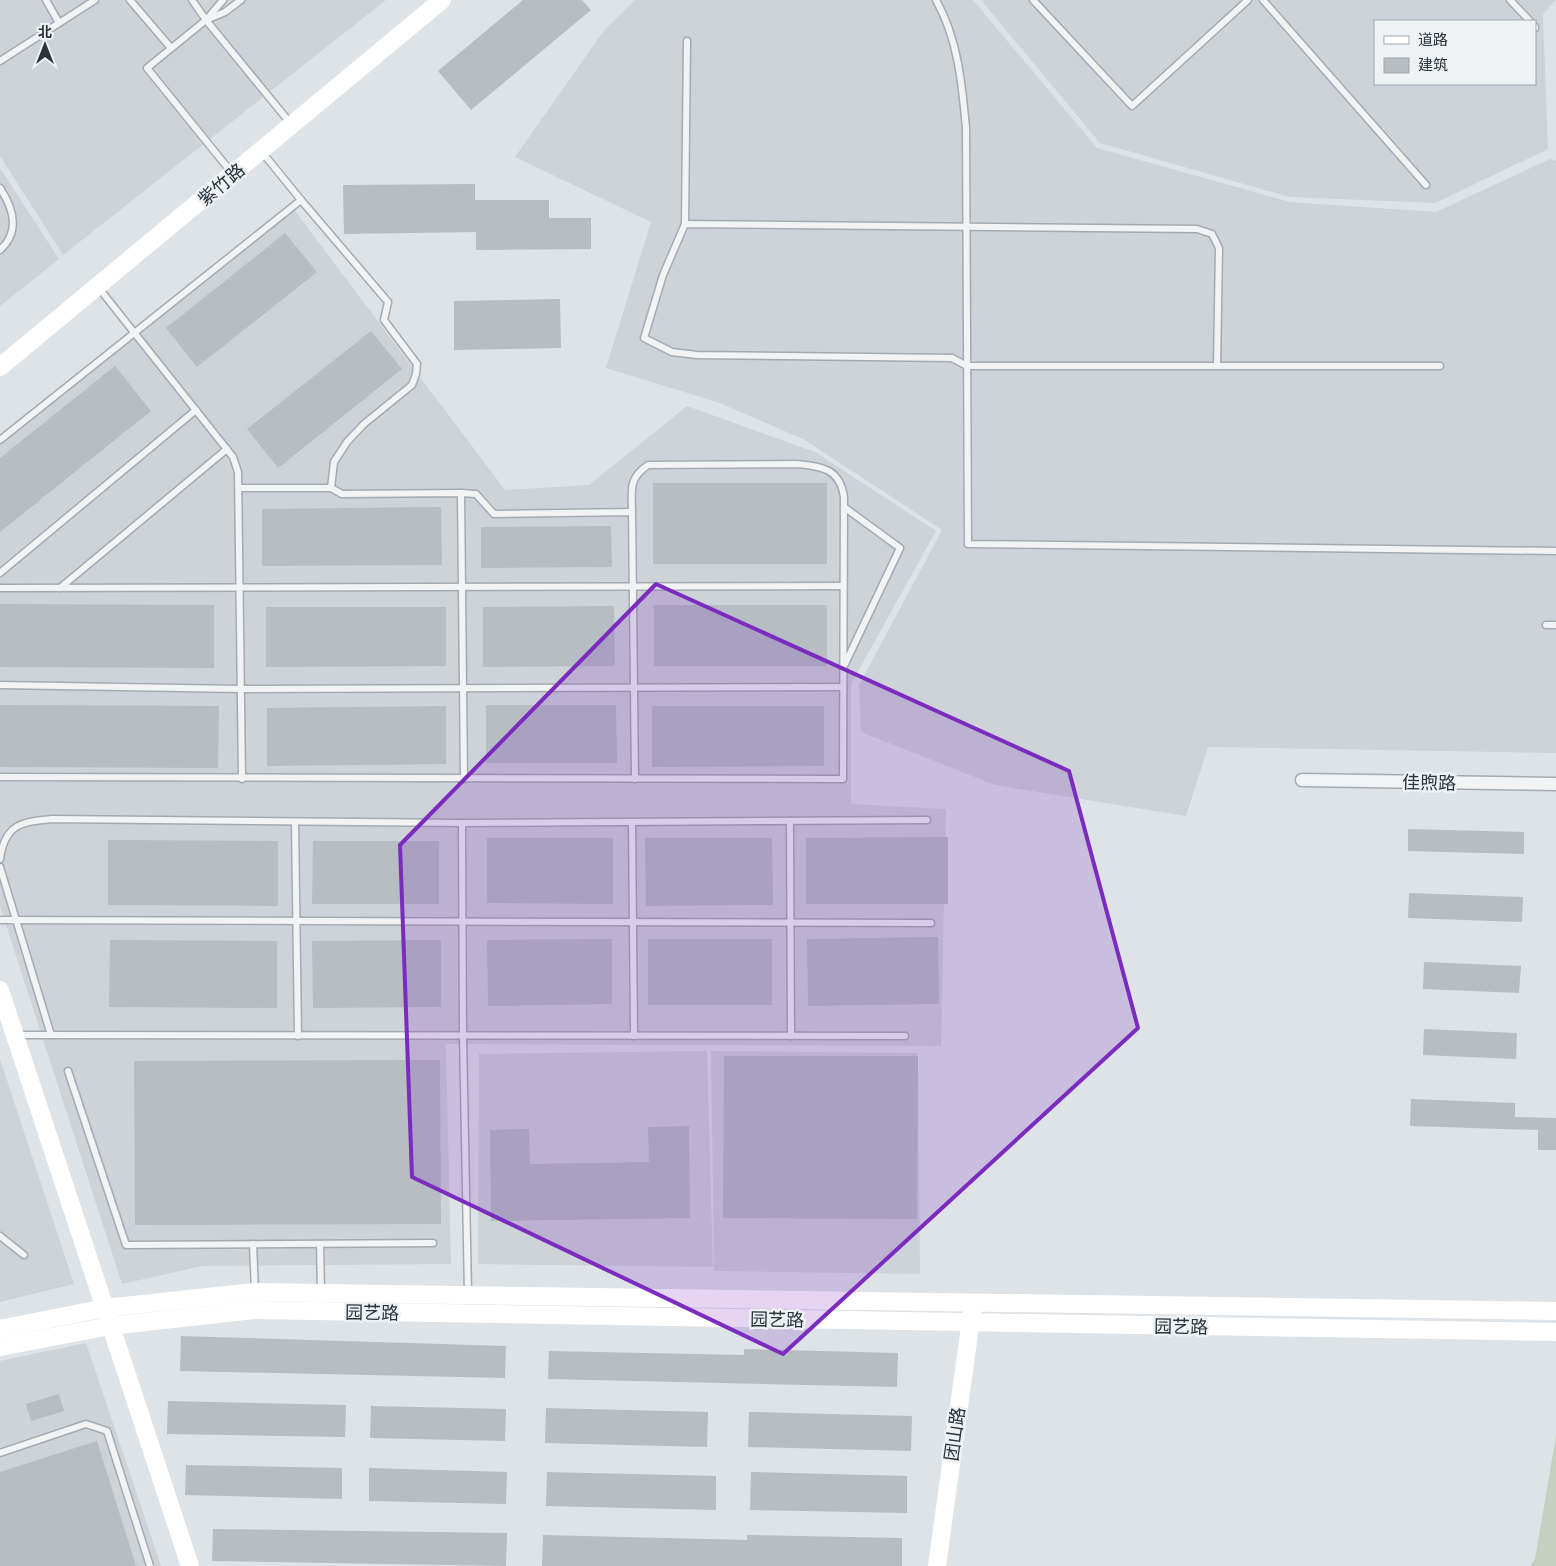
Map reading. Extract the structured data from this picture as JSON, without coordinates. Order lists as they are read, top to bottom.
{
  "streets": {
    "street": [
      "紫竹路",
      "佳煦路",
      "园艺路",
      "团山路"
    ]
  },
  "crossings": [
    ["园艺路", "团山路"]
  ],
  "legend": ["道路", "建筑"],
  "north": "top"
}
